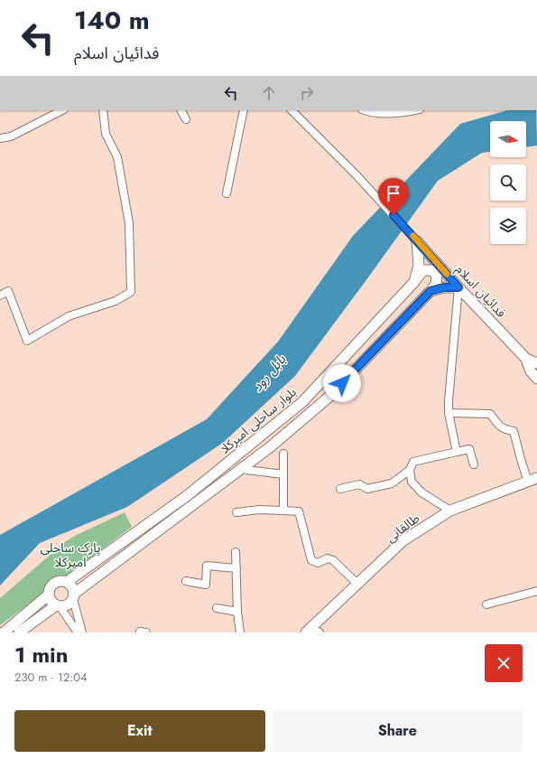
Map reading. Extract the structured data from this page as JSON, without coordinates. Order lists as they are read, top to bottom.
{
  "streets": {
    "main road": ["فدائیان اسلام", "بلوار ساحلی امیرکلا", "طالقانی"]
  },
  "crossings": [
    ["فدائیان اسلام", "بلوار ساحلی امیرکلا"]
  ],
  "water": ["بابل رود"],
  "parks": ["پارک ساحلی امیرکلا"],
  "north": "right",
  "page": {
    "turn": ["140 m", "فدائیان اسلام"],
    "heading": ["1 min", "230 m · 12:04"],
    "buttons": ["Exit", "Share"]
  }
}
